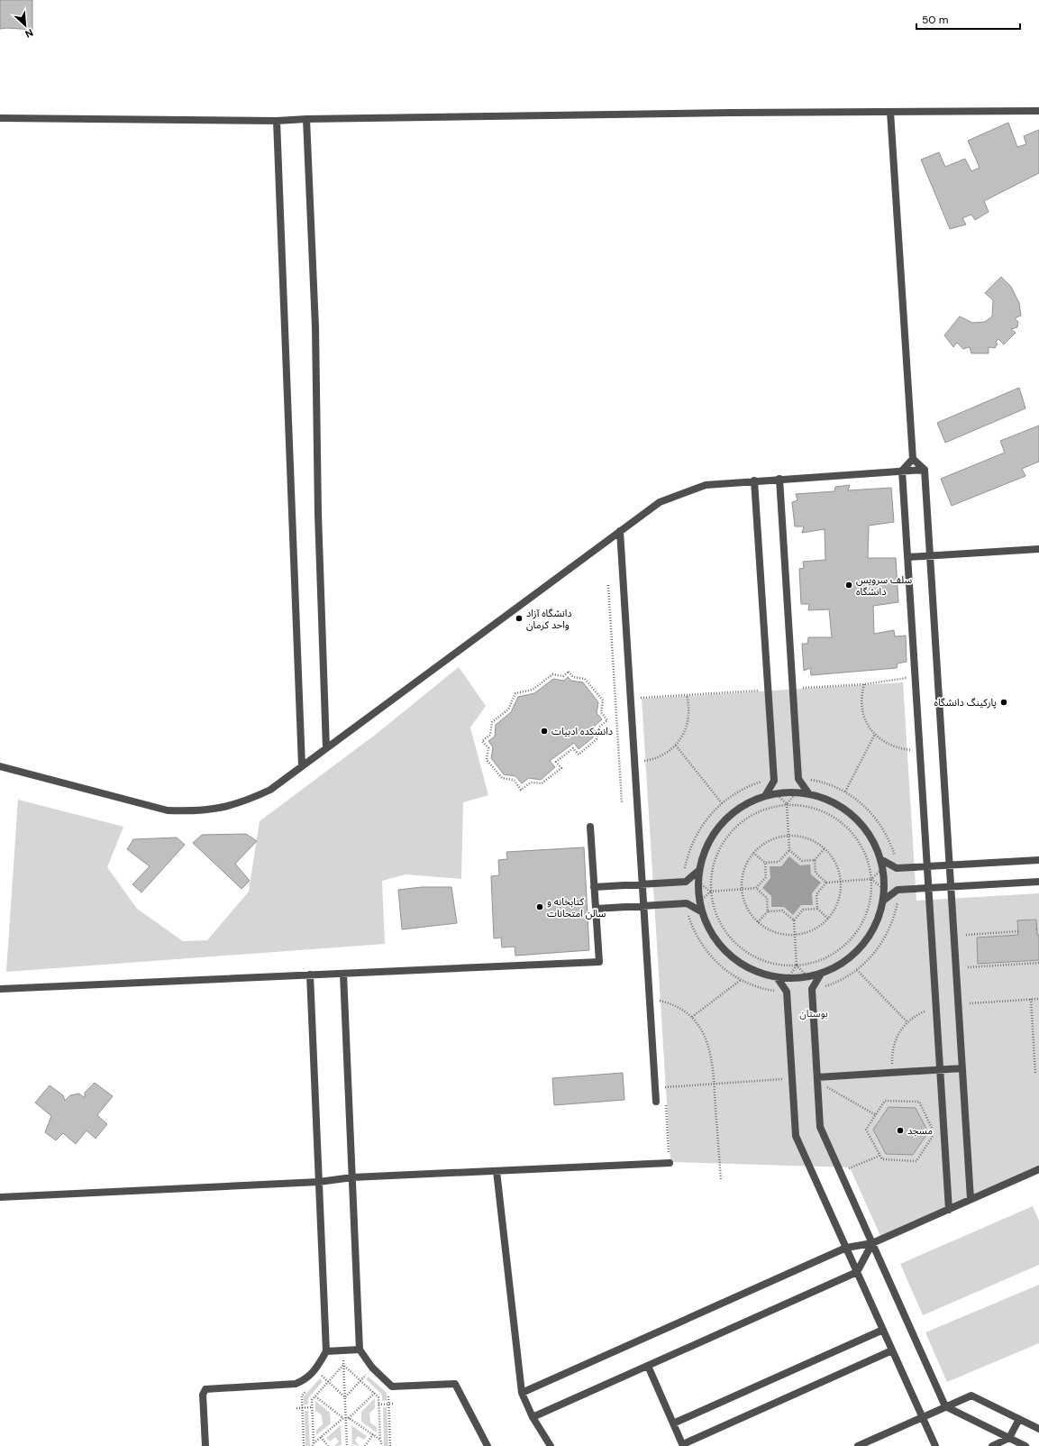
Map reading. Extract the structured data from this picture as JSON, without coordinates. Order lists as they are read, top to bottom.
{
  "parks": ["بوستان"],
  "places": [
    "سلف سرویس دانشگاه",
    "دانشگاه آزاد واحد کرمان",
    "پارکینگ دانشگاه",
    "دانشکده ادبیات",
    "کتابخانه و سالن امتحانات",
    "مسجد"
  ],
  "scale_bar": "50 m",
  "north": "bottom right"
}
